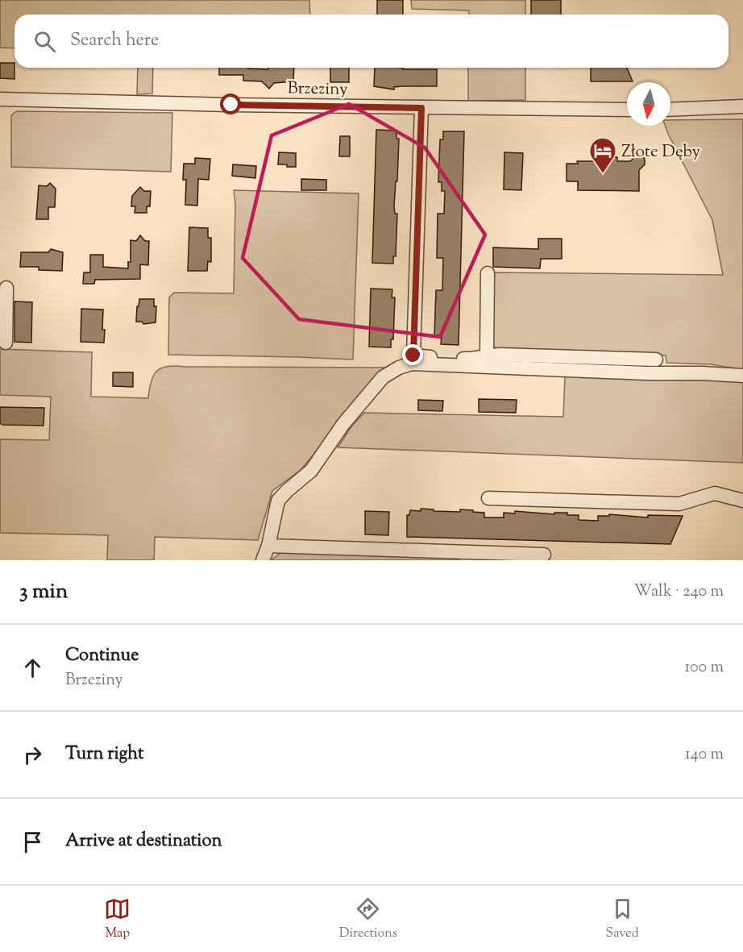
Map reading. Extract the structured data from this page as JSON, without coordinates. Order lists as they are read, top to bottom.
{
  "streets": {
    "street": ["Brzeziny"]
  },
  "places": {
    "hotel": ["Złote Dęby"]
  },
  "north": "bottom",
  "page": {
    "search": "Search here",
    "heading": ["3 min", "Walk · 240 m"],
    "list": [
      ["Continue", "Brzeziny", "100 m"],
      ["Turn right", "140 m"],
      "Arrive at destination"
    ],
    "nav": ["Map", "Directions", "Saved"]
  }
}
